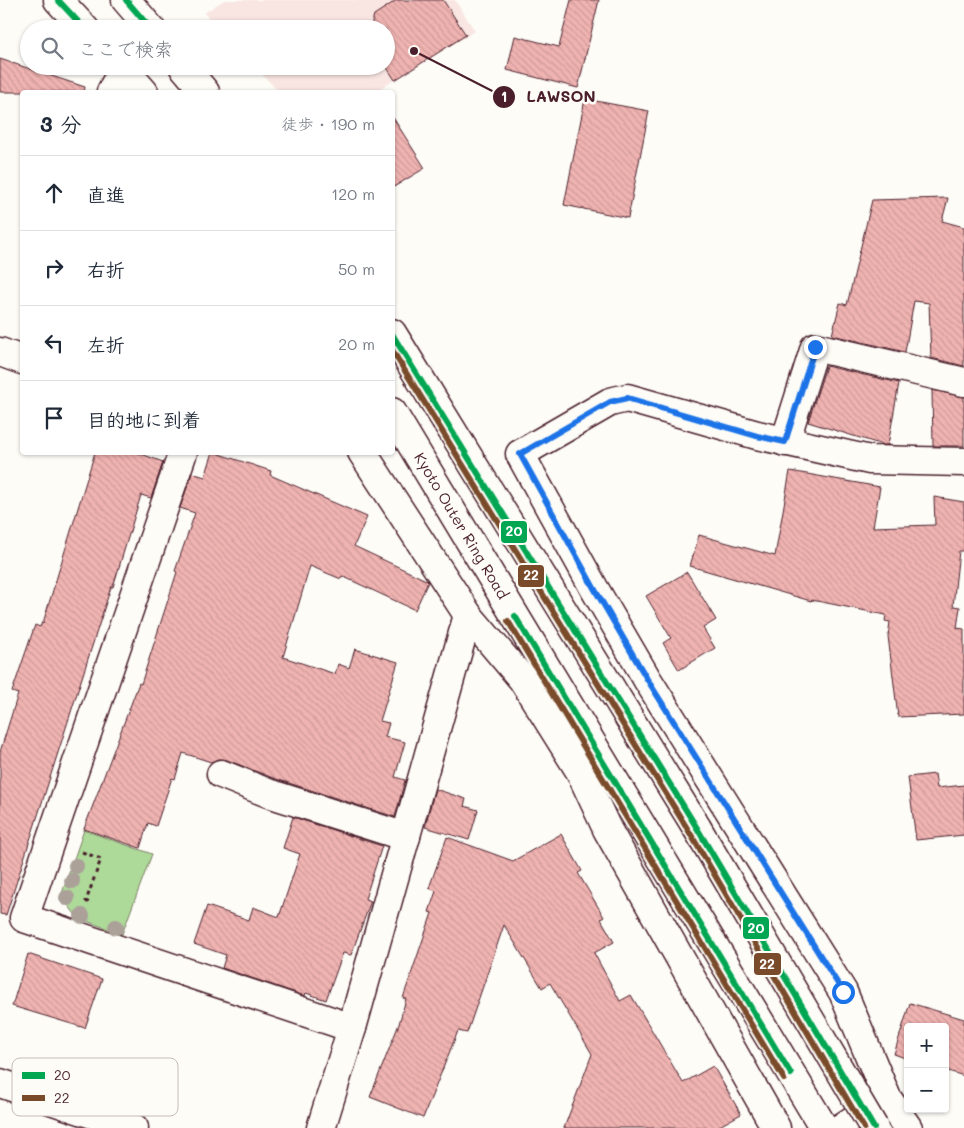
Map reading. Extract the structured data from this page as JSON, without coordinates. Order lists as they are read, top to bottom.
{
  "streets": {
    "street": ["Kyoto Outer Ring Road"]
  },
  "places": ["LAWSON"],
  "lines": ["transit line 20", "transit line 22"],
  "legend": ["20", "22"],
  "page": {
    "search": "ここで検索",
    "heading": ["3 分", "徒歩 · 190 m"],
    "list": [
      ["直進", "120 m"],
      ["右折", "50 m"],
      ["左折", "20 m"],
      "目的地に到着"
    ],
    "map_buttons": ["+", "−"]
  }
}
